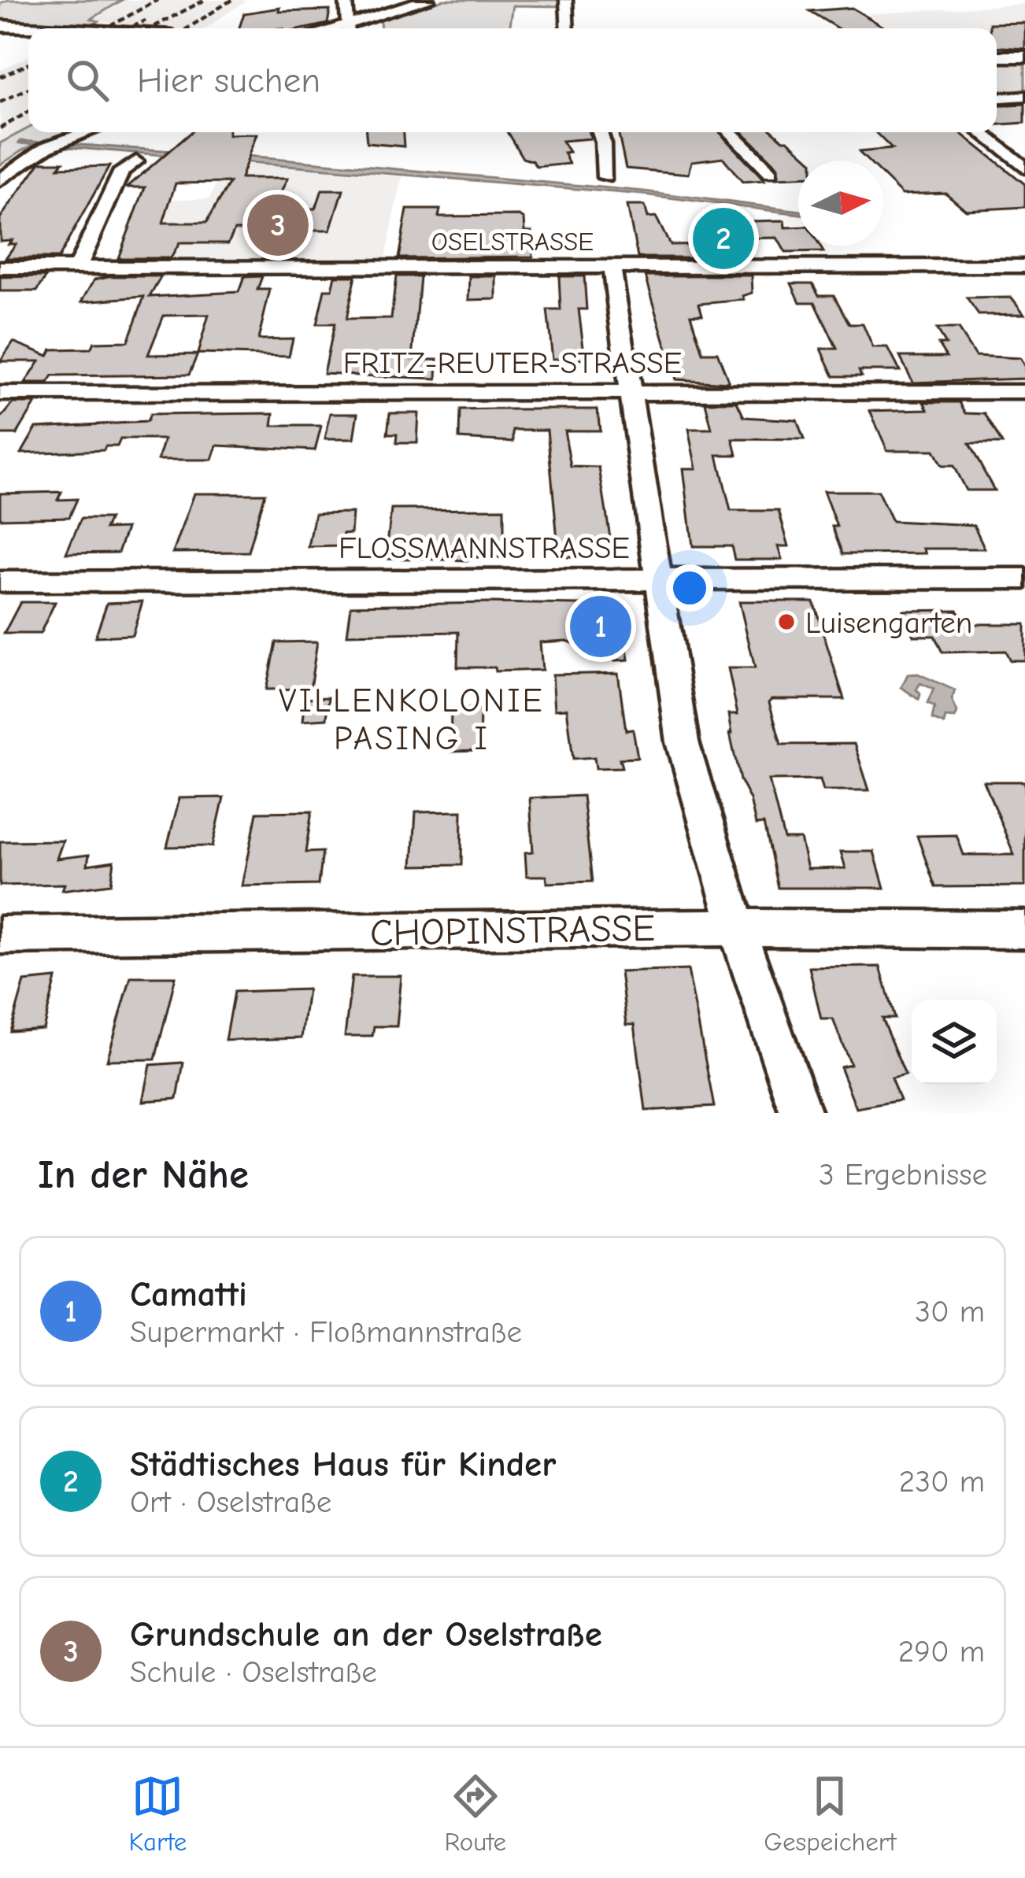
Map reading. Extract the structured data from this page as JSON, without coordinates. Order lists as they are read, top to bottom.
{
  "streets": {
    "street": [
      "OSELSTRASSE",
      "FRITZ-REUTER-STRASSE",
      "FLOSSMANNSTRASSE",
      "CHOPINSTRASSE"
    ]
  },
  "districts": ["VILLENKOLONIE PASING I"],
  "places": ["Luisengarten"],
  "north": "right",
  "page": {
    "search": "Hier suchen",
    "pins": ["3", "2", "1"],
    "heading": ["In der Nähe", "3 Ergebnisse"],
    "list": [
      {
        "mark": "1",
        "name": "Camatti",
        "note": "Supermarkt · Floßmannstraße",
        "value": "30 m"
      },
      {
        "mark": "2",
        "name": "Städtisches Haus für Kinder",
        "note": "Ort · Oselstraße",
        "value": "230 m"
      },
      {
        "mark": "3",
        "name": "Grundschule an der Oselstraße",
        "note": "Schule · Oselstraße",
        "value": "290 m"
      }
    ],
    "nav": ["Karte", "Route", "Gespeichert"]
  }
}
